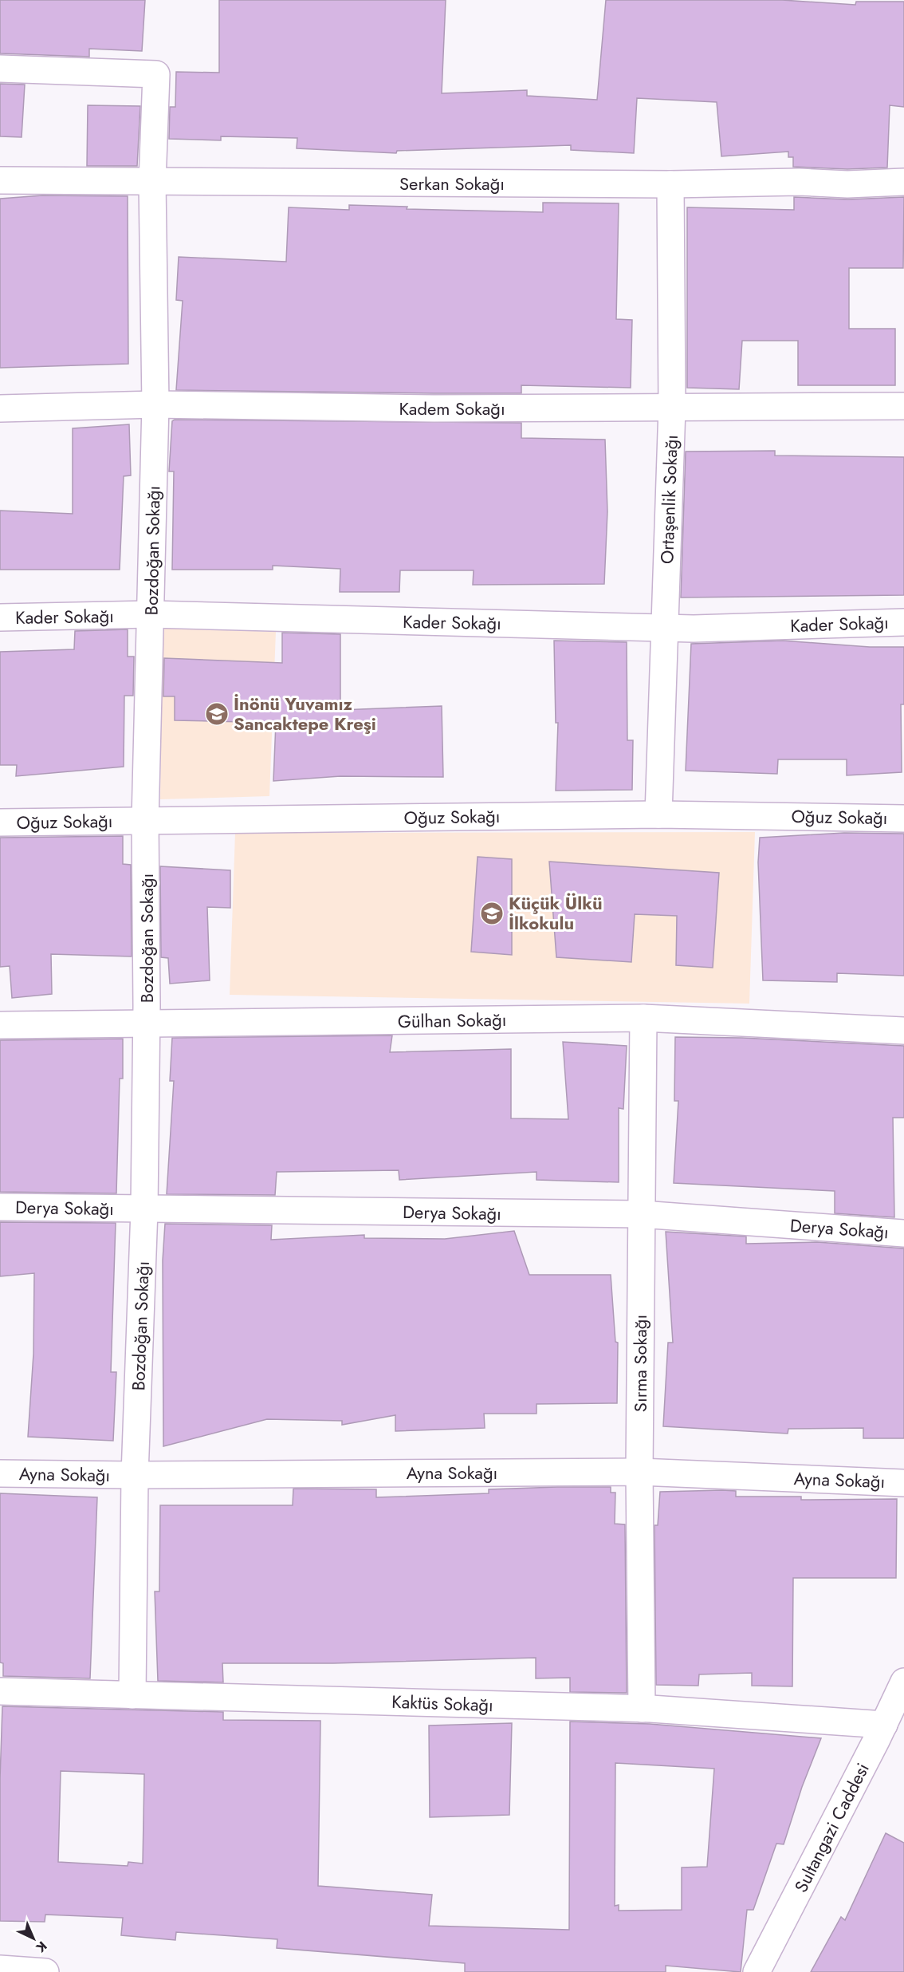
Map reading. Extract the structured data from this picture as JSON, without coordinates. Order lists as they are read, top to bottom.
{
  "streets": {
    "street": [
      "Serkan Sokağı",
      "Kadem Sokağı",
      "Ortaşenlik Sokağı",
      "Bozdoğan Sokağı",
      "Kader Sokağı",
      "Oğuz Sokağı",
      "Gülhan Sokağı",
      "Derya Sokağı",
      "Sırma Sokağı",
      "Ayna Sokağı",
      "Kaktüs Sokağı",
      "Sultangazi Caddesi"
    ]
  },
  "crossings": [
    ["Serkan Sokağı", "Ortaşenlik Sokağı"],
    ["Serkan Sokağı", "Bozdoğan Sokağı"],
    ["Kadem Sokağı", "Ortaşenlik Sokağı"],
    ["Kadem Sokağı", "Bozdoğan Sokağı"],
    ["Ortaşenlik Sokağı", "Kader Sokağı"],
    ["Ortaşenlik Sokağı", "Oğuz Sokağı"],
    ["Bozdoğan Sokağı", "Kader Sokağı"],
    ["Bozdoğan Sokağı", "Oğuz Sokağı"],
    ["Bozdoğan Sokağı", "Gülhan Sokağı"],
    ["Bozdoğan Sokağı", "Derya Sokağı"],
    ["Bozdoğan Sokağı", "Ayna Sokağı"],
    ["Bozdoğan Sokağı", "Kaktüs Sokağı"],
    ["Gülhan Sokağı", "Sırma Sokağı"],
    ["Derya Sokağı", "Sırma Sokağı"],
    ["Sırma Sokağı", "Ayna Sokağı"],
    ["Sırma Sokağı", "Kaktüs Sokağı"],
    ["Kaktüs Sokağı", "Sultangazi Caddesi"]
  ],
  "places": {
    "school or university": ["İnönü Yuvamız Sancaktepe Kreşi", "Küçük Ülkü İlkokulu"]
  },
  "north": "bottom right"
}
